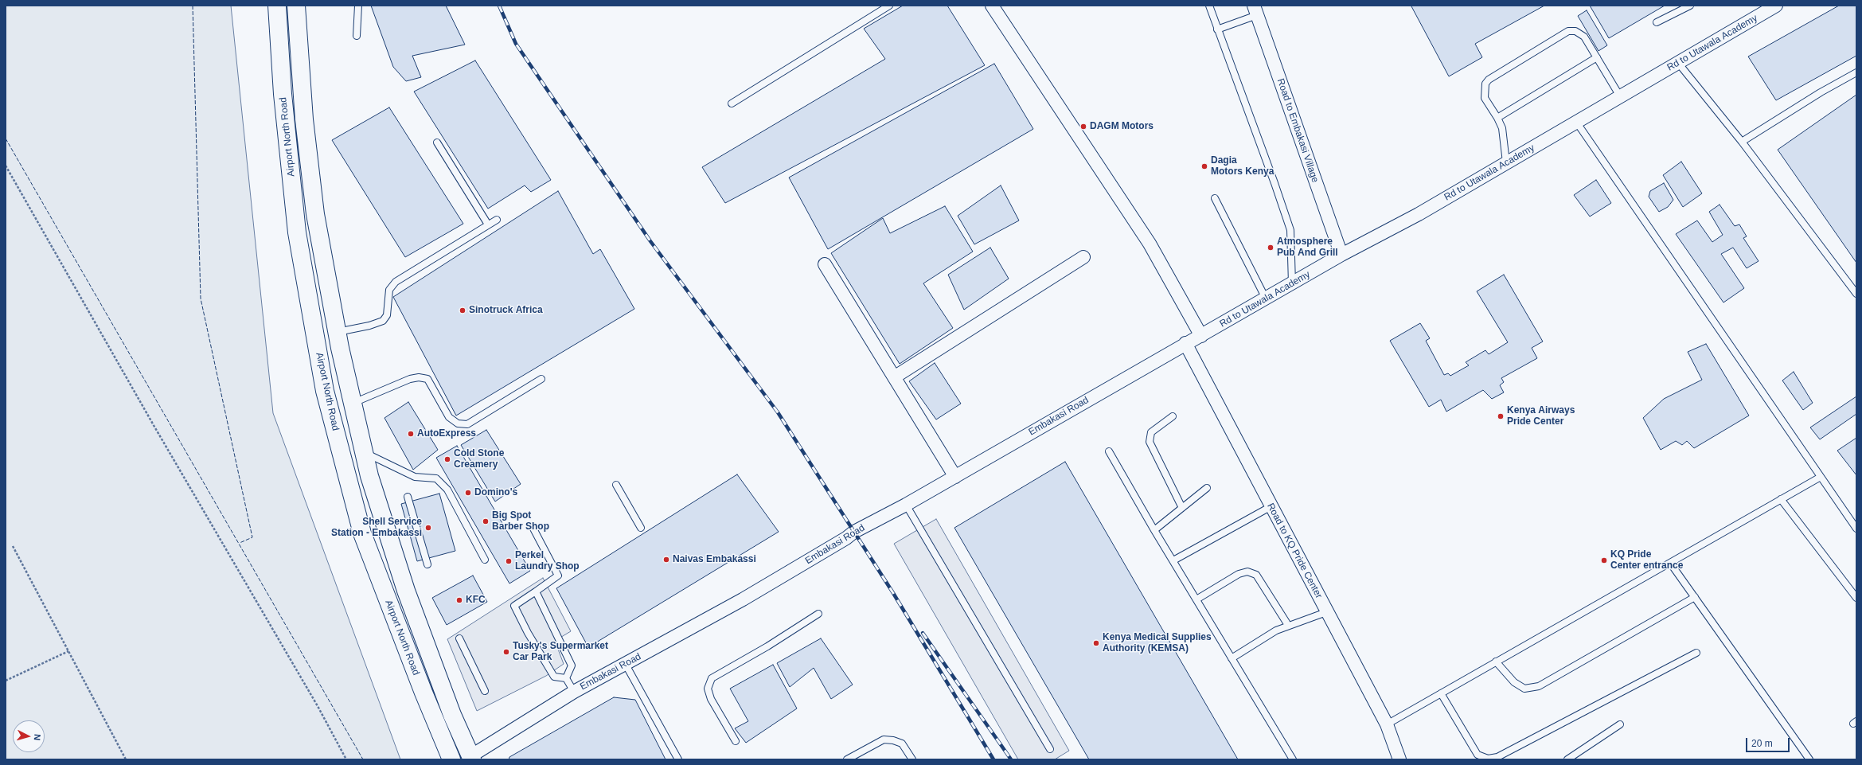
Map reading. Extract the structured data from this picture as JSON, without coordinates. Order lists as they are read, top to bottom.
{
  "streets": {
    "main road": ["Airport North Road"],
    "street": [
      "Rd to Utawala Academy",
      "Road to Embakasi Village",
      "Embakasi Road",
      "Road to KQ Pride Center"
    ]
  },
  "crossings": [
    ["Rd to Utawala Academy", "Road to Embakasi Village"],
    ["Rd to Utawala Academy", "Embakasi Road"],
    ["Airport North Road", "Embakasi Road"],
    ["Embakasi Road", "Road to KQ Pride Center"]
  ],
  "places": [
    "DAGM Motors",
    "Dagia Motors Kenya",
    "Atmosphere Pub And Grill",
    "Sinotruck Africa",
    "Kenya Airways Pride Center",
    "AutoExpress",
    "Cold Stone Creamery",
    "Domino's",
    "Big Spot Barber Shop",
    "Shell Service Station - Embakassi",
    "Naivas Embakassi",
    "KQ Pride Center entrance",
    "Perkel Laundry Shop",
    "KFC",
    "Kenya Medical Supplies Authority (KEMSA)",
    "Tusky's Supermarket Car Park"
  ],
  "scale_bar": "20 m",
  "north": "right"
}
